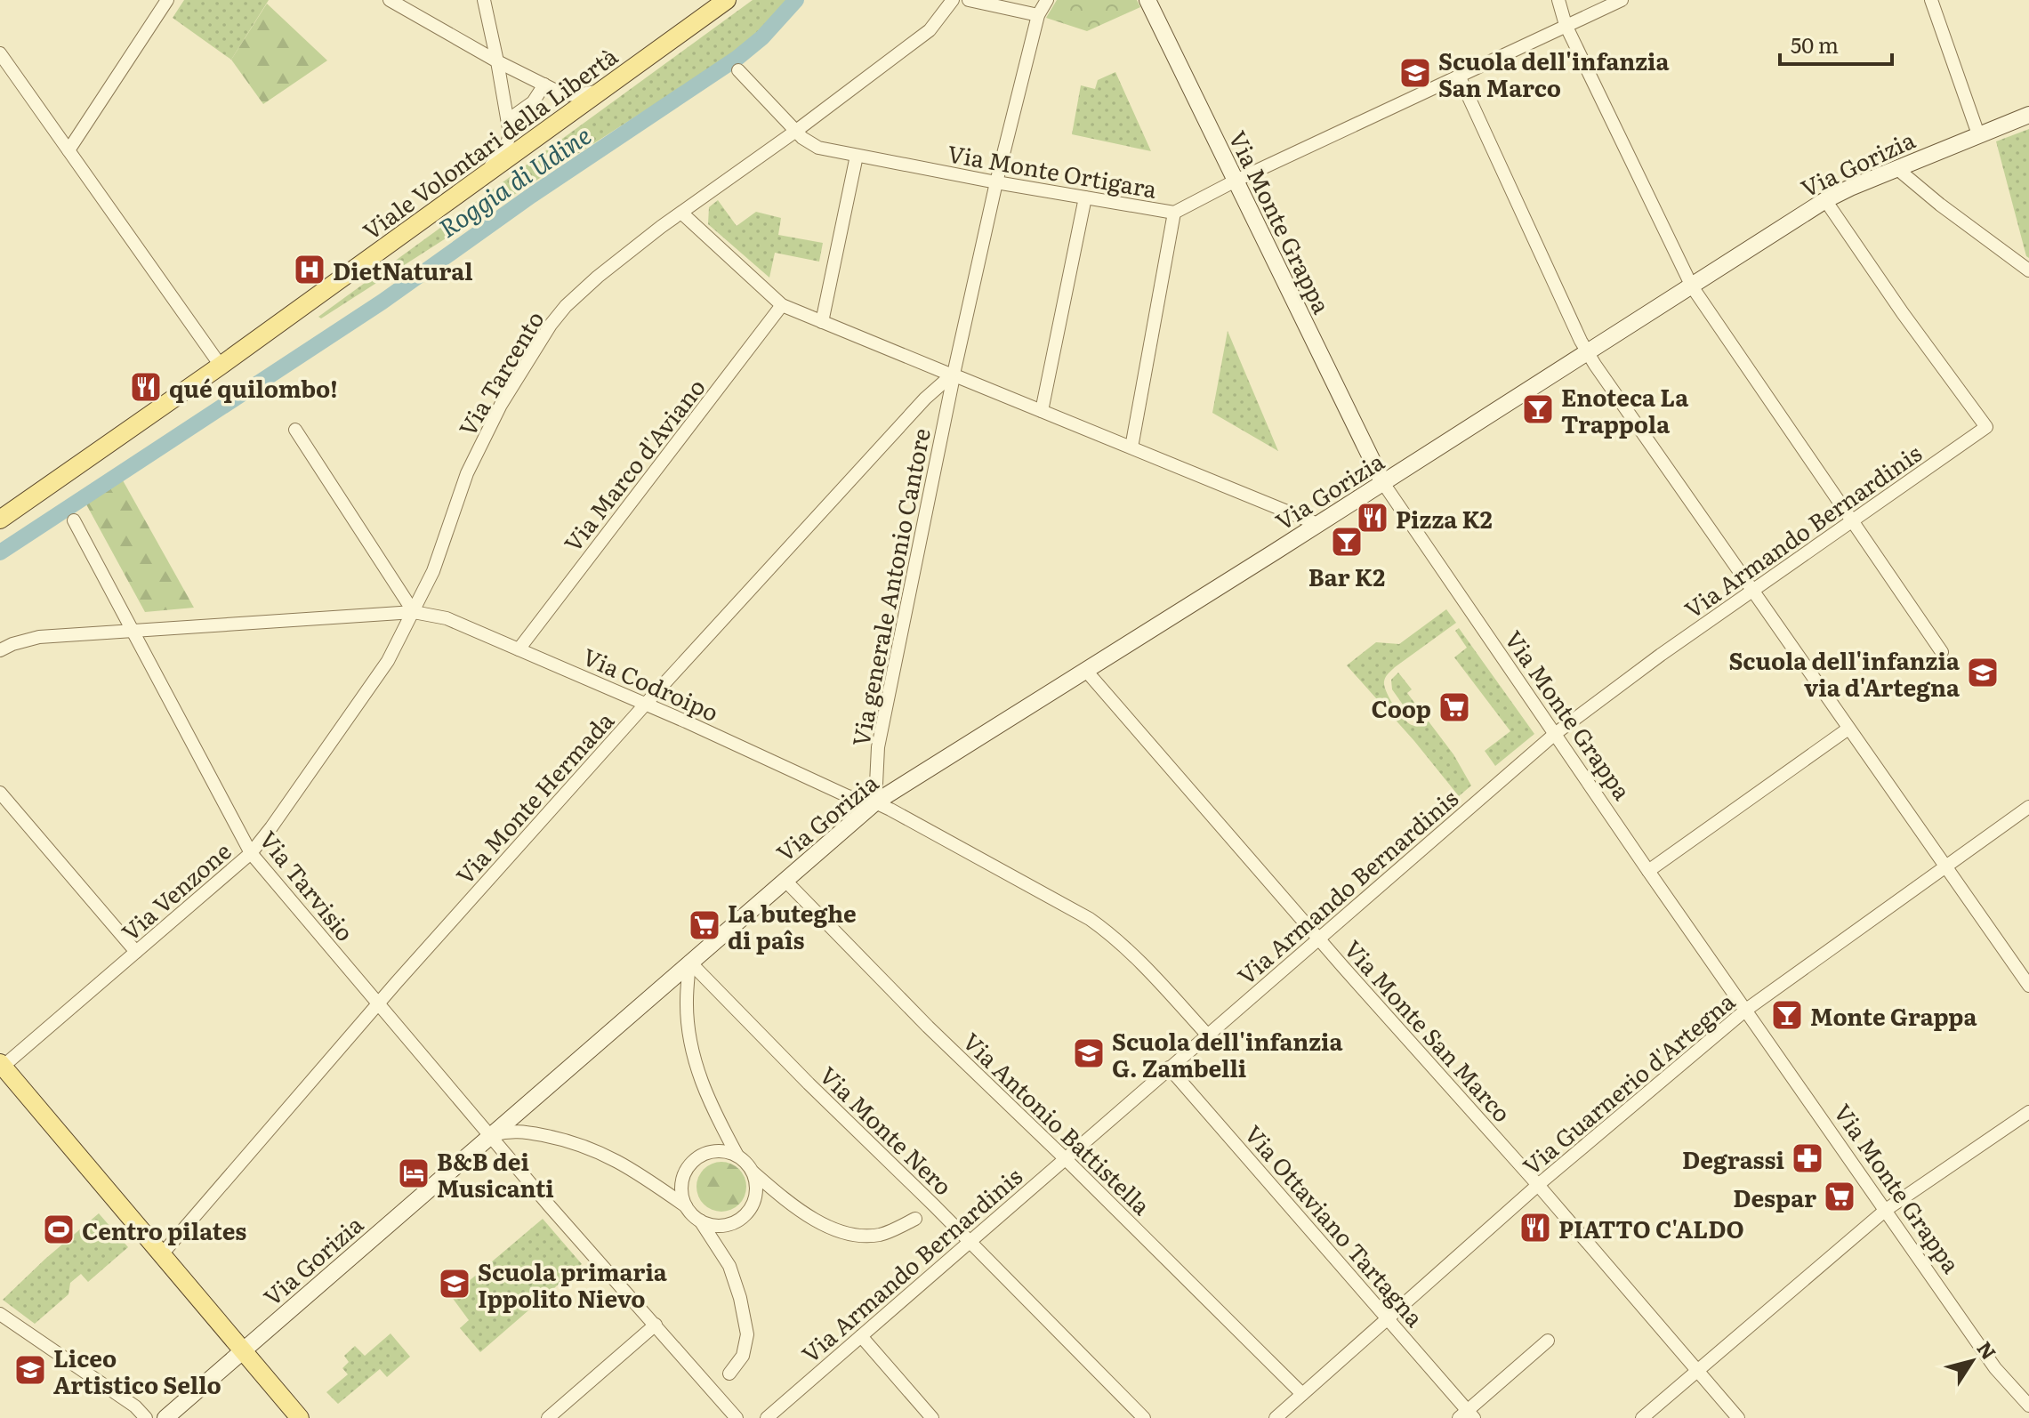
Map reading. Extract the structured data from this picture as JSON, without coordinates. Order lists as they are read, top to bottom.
{
  "streets": {
    "main road": ["Viale Volontari della Libertà"],
    "street": [
      "Via Gorizia",
      "Via Monte Ortigara",
      "Via Monte Grappa",
      "Via Tarcento",
      "Via Marco d'Aviano",
      "Via Armando Bernardinis",
      "Via generale Antonio Cantore",
      "Via Codroipo",
      "Via Monte Hermada",
      "Via Tarvisio",
      "Via Venzone",
      "Via Monte San Marco",
      "Via Guarnerio d'Artegna",
      "Via Antonio Battistella",
      "Via Monte Nero",
      "Via Ottaviano Tartagna"
    ]
  },
  "crossings": [
    ["Via Gorizia", "Via Monte Grappa"],
    ["Via Gorizia", "Via Armando Bernardinis"],
    ["Via Gorizia", "Via generale Antonio Cantore"],
    ["Via Gorizia", "Via Codroipo"],
    ["Via Gorizia", "Via Tarvisio"],
    ["Via Gorizia", "Via Monte San Marco"],
    ["Via Gorizia", "Via Antonio Battistella"],
    ["Via Gorizia", "Via Monte Nero"],
    ["Via Monte Ortigara", "Via Monte Grappa"],
    ["Via Monte Ortigara", "Via Tarcento"],
    ["Via Monte Ortigara", "Via generale Antonio Cantore"],
    ["Via Monte Grappa", "Via Armando Bernardinis"],
    ["Via Monte Grappa", "Via Guarnerio d'Artegna"],
    ["Via Tarcento", "Via Codroipo"],
    ["Via Tarcento", "Via Venzone"],
    ["Via Marco d'Aviano", "Via Codroipo"],
    ["Via Armando Bernardinis", "Via Codroipo"],
    ["Via Armando Bernardinis", "Via Monte San Marco"],
    ["Via Armando Bernardinis", "Via Antonio Battistella"],
    ["Via Armando Bernardinis", "Via Monte Nero"],
    ["Via Armando Bernardinis", "Via Ottaviano Tartagna"],
    ["Via generale Antonio Cantore", "Via Codroipo"],
    ["Via generale Antonio Cantore", "Via Monte Hermada"],
    ["Via Codroipo", "Via Monte Hermada"],
    ["Via Codroipo", "Via Tarvisio"],
    ["Via Codroipo", "Via Venzone"],
    ["Via Monte Hermada", "Via Tarvisio"],
    ["Via Tarvisio", "Via Venzone"],
    ["Via Monte San Marco", "Via Guarnerio d'Artegna"],
    ["Via Guarnerio d'Artegna", "Via Antonio Battistella"],
    ["Via Guarnerio d'Artegna", "Via Ottaviano Tartagna"]
  ],
  "water": ["Roggia di Udine"],
  "places": {
    "school or university": [
      "Scuola dell'infanzia San Marco",
      "Scuola dell'infanzia via d'Artegna",
      "Scuola dell'infanzia G. Zambelli",
      "Scuola primaria Ippolito Nievo",
      "Liceo Artistico Sello"
    ],
    "hospital": ["DietNatural"],
    "restaurant": ["qué quilombo!", "Pizza K2", "PIATTO C'ALDO"],
    "bar": ["Enoteca La Trappola", "Bar K2", "Monte Grappa"],
    "supermarket": ["Coop", "La buteghe di paîs", "Despar"],
    "pharmacy": ["Degrassi"],
    "hotel": ["B&B dei Musicanti"],
    "sports": ["Centro pilates"]
  },
  "scale_bar": "50 m",
  "north": "top right"
}
